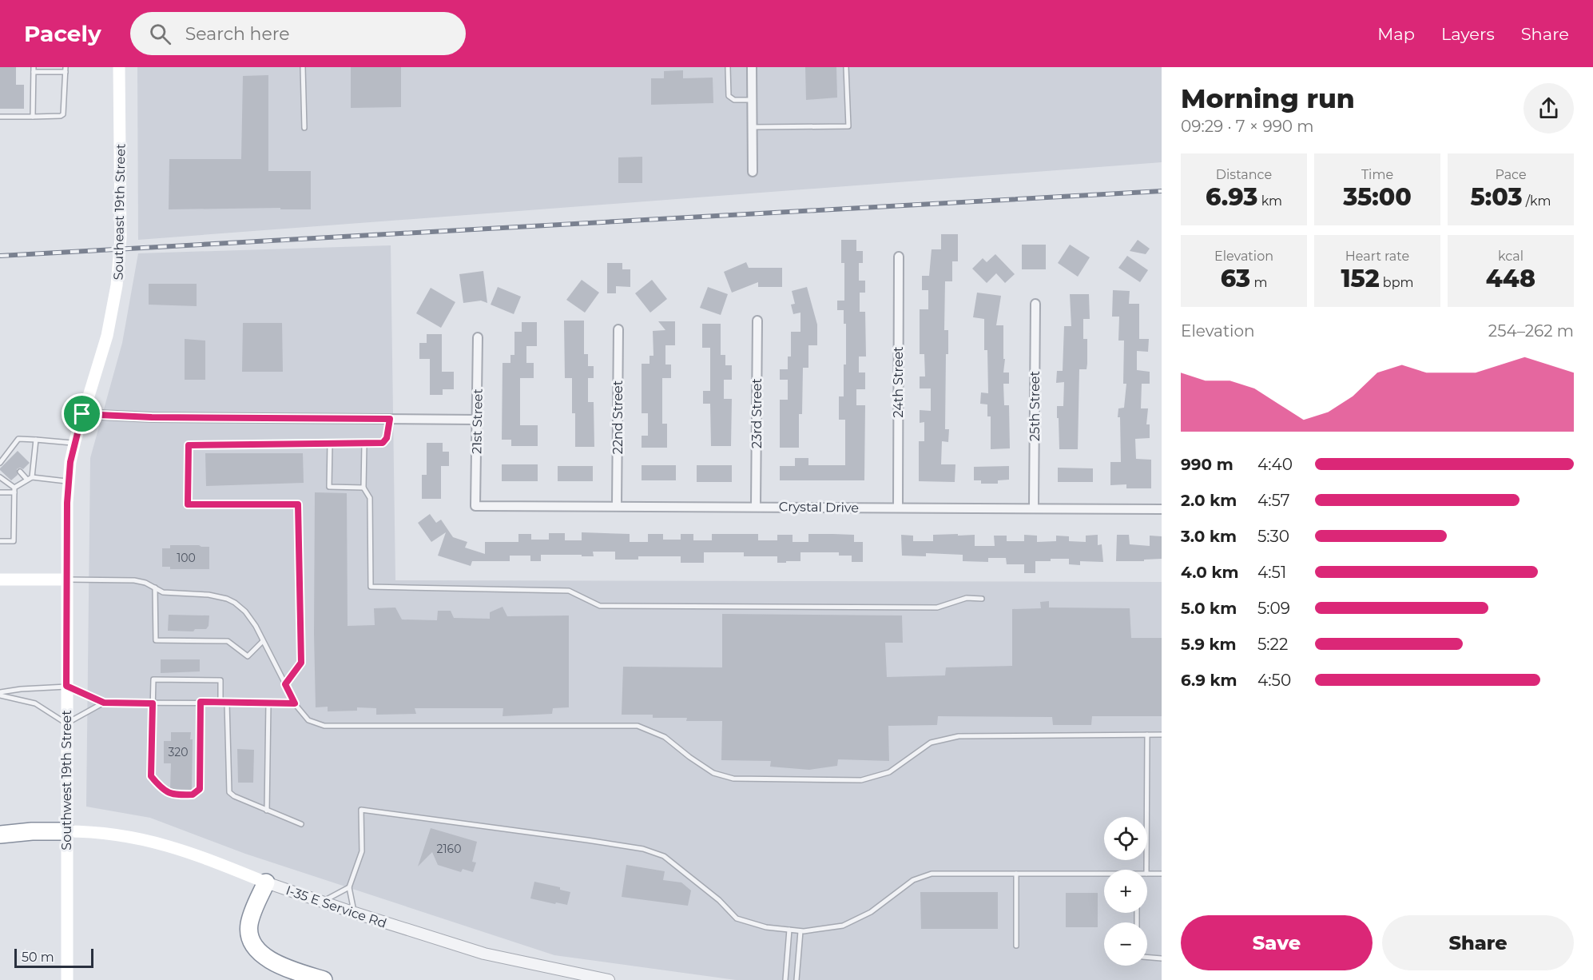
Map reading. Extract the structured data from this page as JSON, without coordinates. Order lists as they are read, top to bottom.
{
  "streets": {
    "main road": ["Southeast 19th Street", "Southwest 19th Street", "I-35 E Service Rd"],
    "street": [
      "24th Street",
      "25th Street",
      "23rd Street",
      "22nd Street",
      "21st Street",
      "Crystal Drive"
    ]
  },
  "crossings": [
    ["Southeast 19th Street", "Southwest 19th Street"],
    ["24th Street", "Crystal Drive"],
    ["25th Street", "Crystal Drive"],
    ["23rd Street", "Crystal Drive"],
    ["22nd Street", "Crystal Drive"],
    ["21st Street", "Crystal Drive"],
    ["Southwest 19th Street", "I-35 E Service Rd"]
  ],
  "house_numbers": ["100", "320", "2160"],
  "scale_bar": "50 m",
  "page": {
    "header": "Pacely",
    "search": "Search here",
    "nav": ["Map", "Layers", "Share"],
    "heading": ["Morning run", "09:29 · 7 × 990 m"],
    "stats": [
      ["Distance", "6.93 km"],
      ["Time", "35:00"],
      ["Pace", "5:03 /km"],
      ["Elevation", "63 m"],
      ["Heart rate", "152 bpm"],
      ["kcal", "448"]
    ],
    "chart": ["Elevation", "254–262 m"],
    "list": [
      {
        "name": "990 m",
        "note": "4:40"
      },
      {
        "name": "2.0 km",
        "note": "4:57"
      },
      {
        "name": "3.0 km",
        "note": "5:30"
      },
      {
        "name": "4.0 km",
        "note": "4:51"
      },
      {
        "name": "5.0 km",
        "note": "5:09"
      },
      {
        "name": "5.9 km",
        "note": "5:22"
      },
      {
        "name": "6.9 km",
        "note": "4:50"
      }
    ],
    "map_buttons": ["+", "−"],
    "buttons": ["Save", "Share"],
    "scale": "50 m"
  }
}
